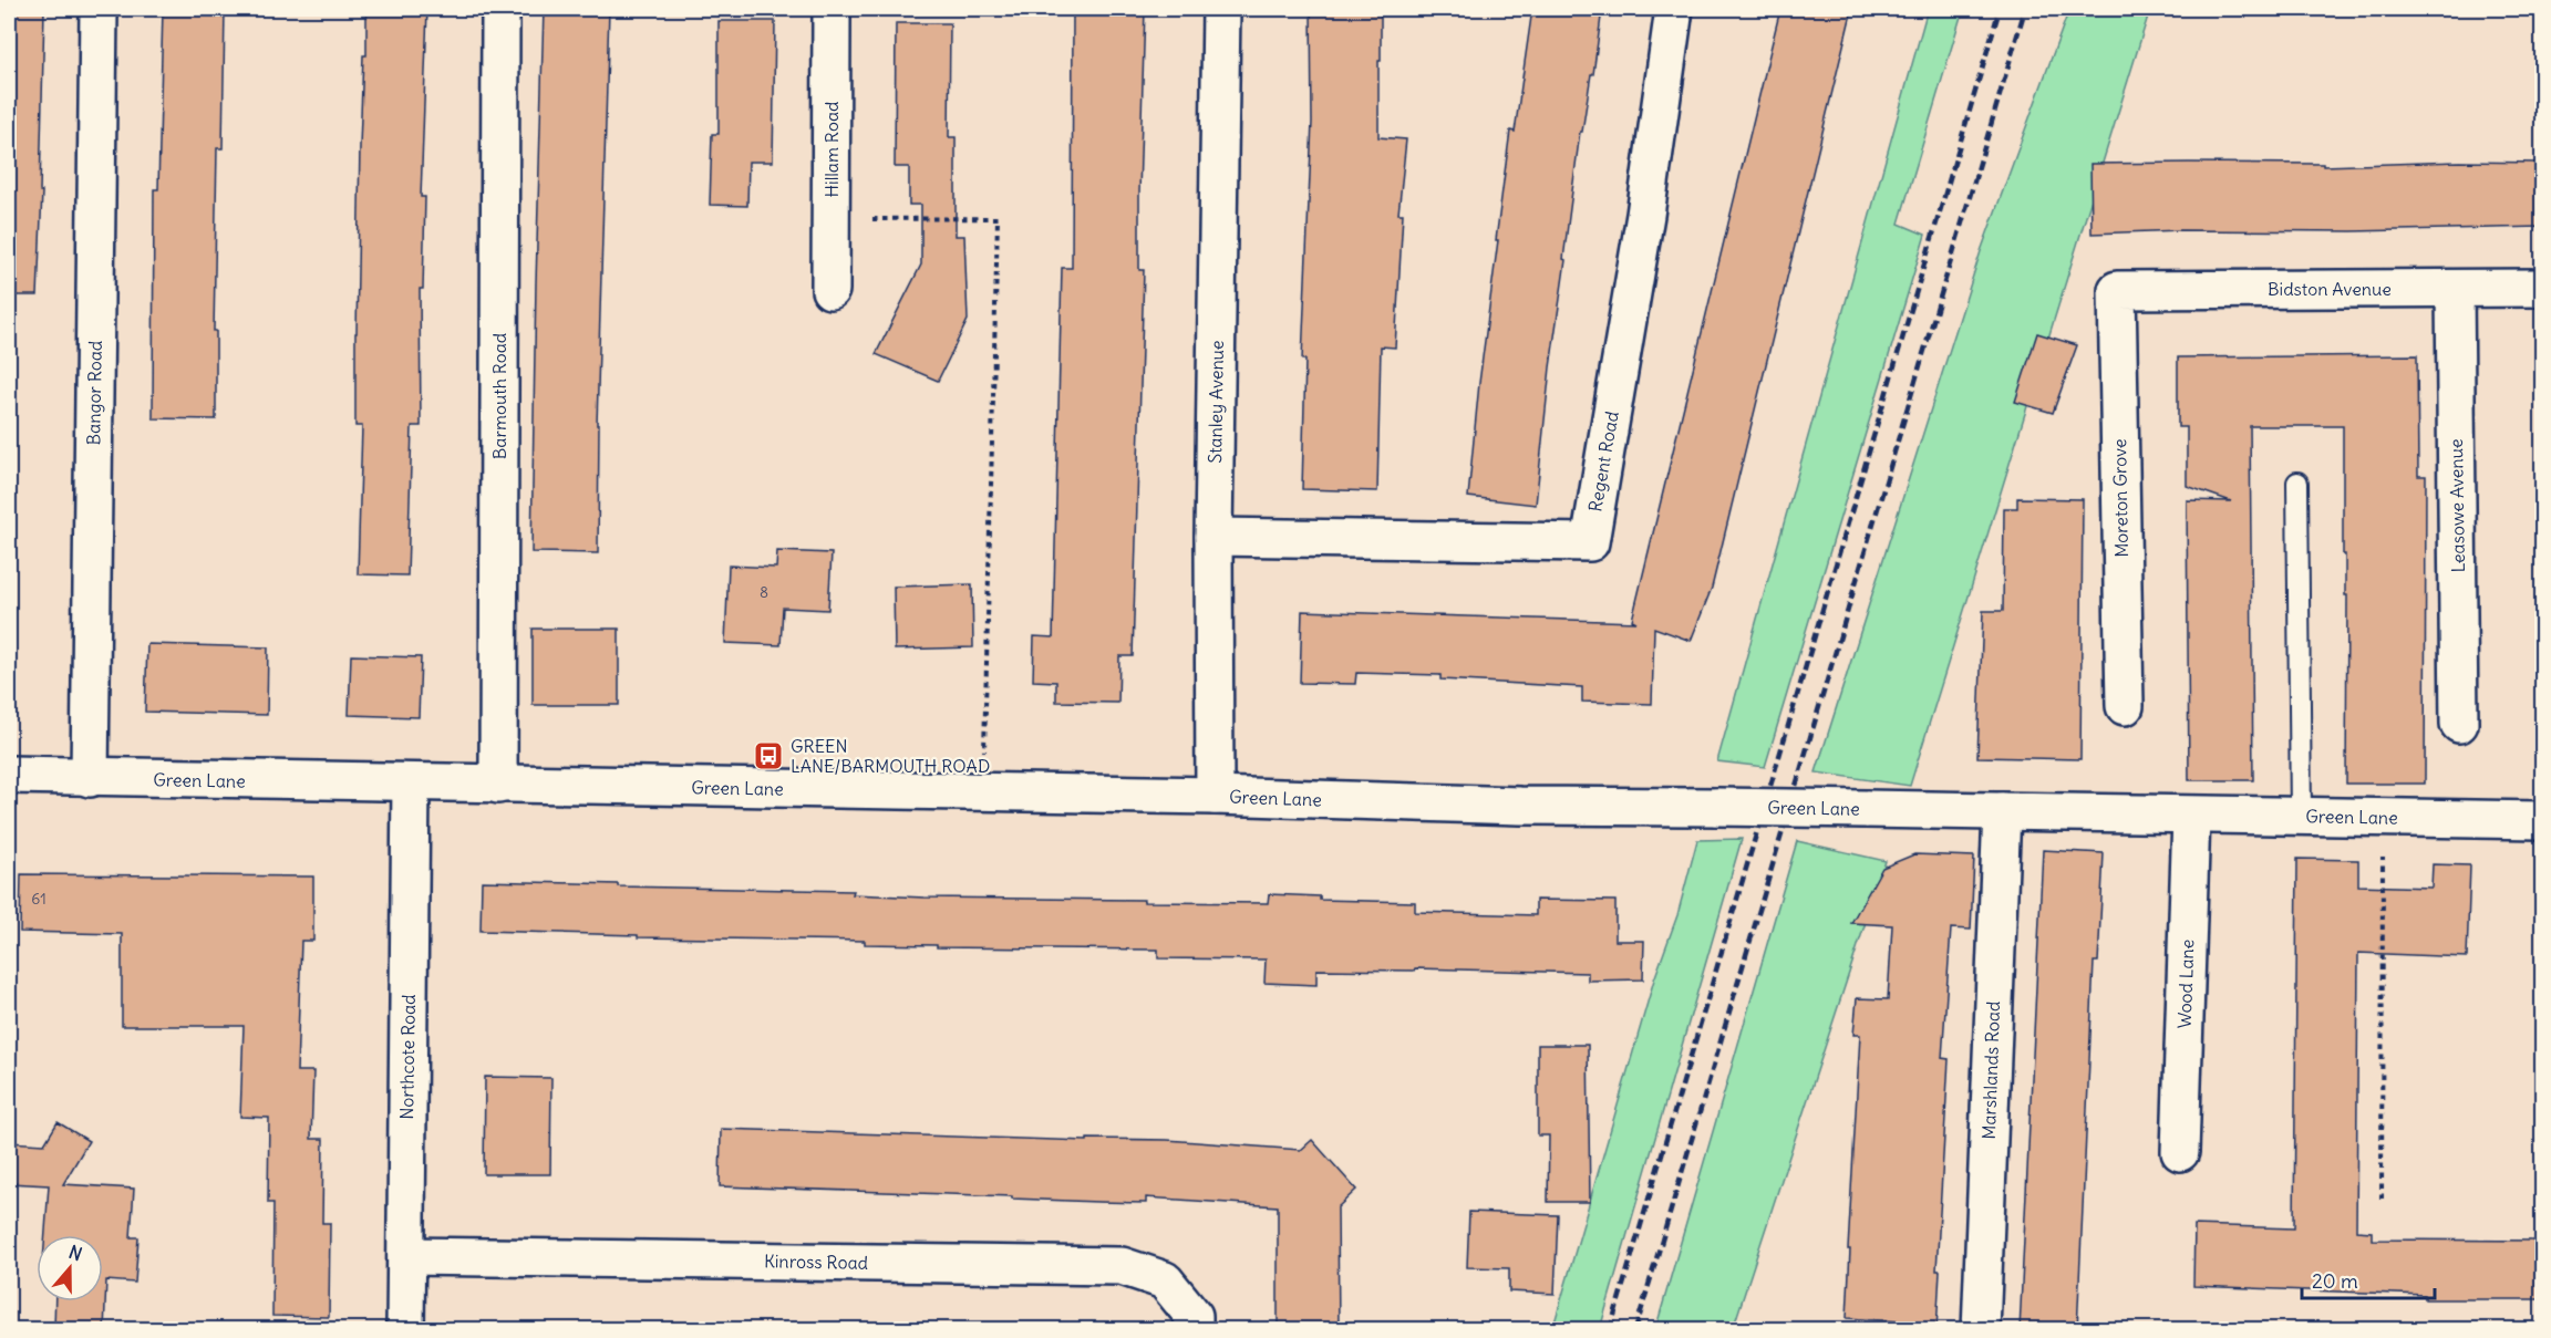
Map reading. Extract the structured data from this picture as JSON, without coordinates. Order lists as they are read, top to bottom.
{
  "streets": {
    "street": [
      "Hillam Road",
      "Bidston Avenue",
      "Bangor Road",
      "Barmouth Road",
      "Stanley Avenue",
      "Regent Road",
      "Moreton Grove",
      "Leasowe Avenue",
      "Green Lane",
      "Wood Lane",
      "Northcote Road",
      "Marshlands Road",
      "Kinross Road"
    ]
  },
  "crossings": [
    ["Bidston Avenue", "Moreton Grove"],
    ["Bidston Avenue", "Leasowe Avenue"],
    ["Bangor Road", "Green Lane"],
    ["Barmouth Road", "Green Lane"],
    ["Stanley Avenue", "Regent Road"],
    ["Stanley Avenue", "Green Lane"],
    ["Green Lane", "Wood Lane"],
    ["Green Lane", "Northcote Road"],
    ["Green Lane", "Marshlands Road"],
    ["Northcote Road", "Kinross Road"]
  ],
  "places": {
    "bus stop": ["GREEN LANE/BARMOUTH ROAD"]
  },
  "house_numbers": ["8", "61"],
  "scale_bar": "20 m",
  "north": "top"
}
